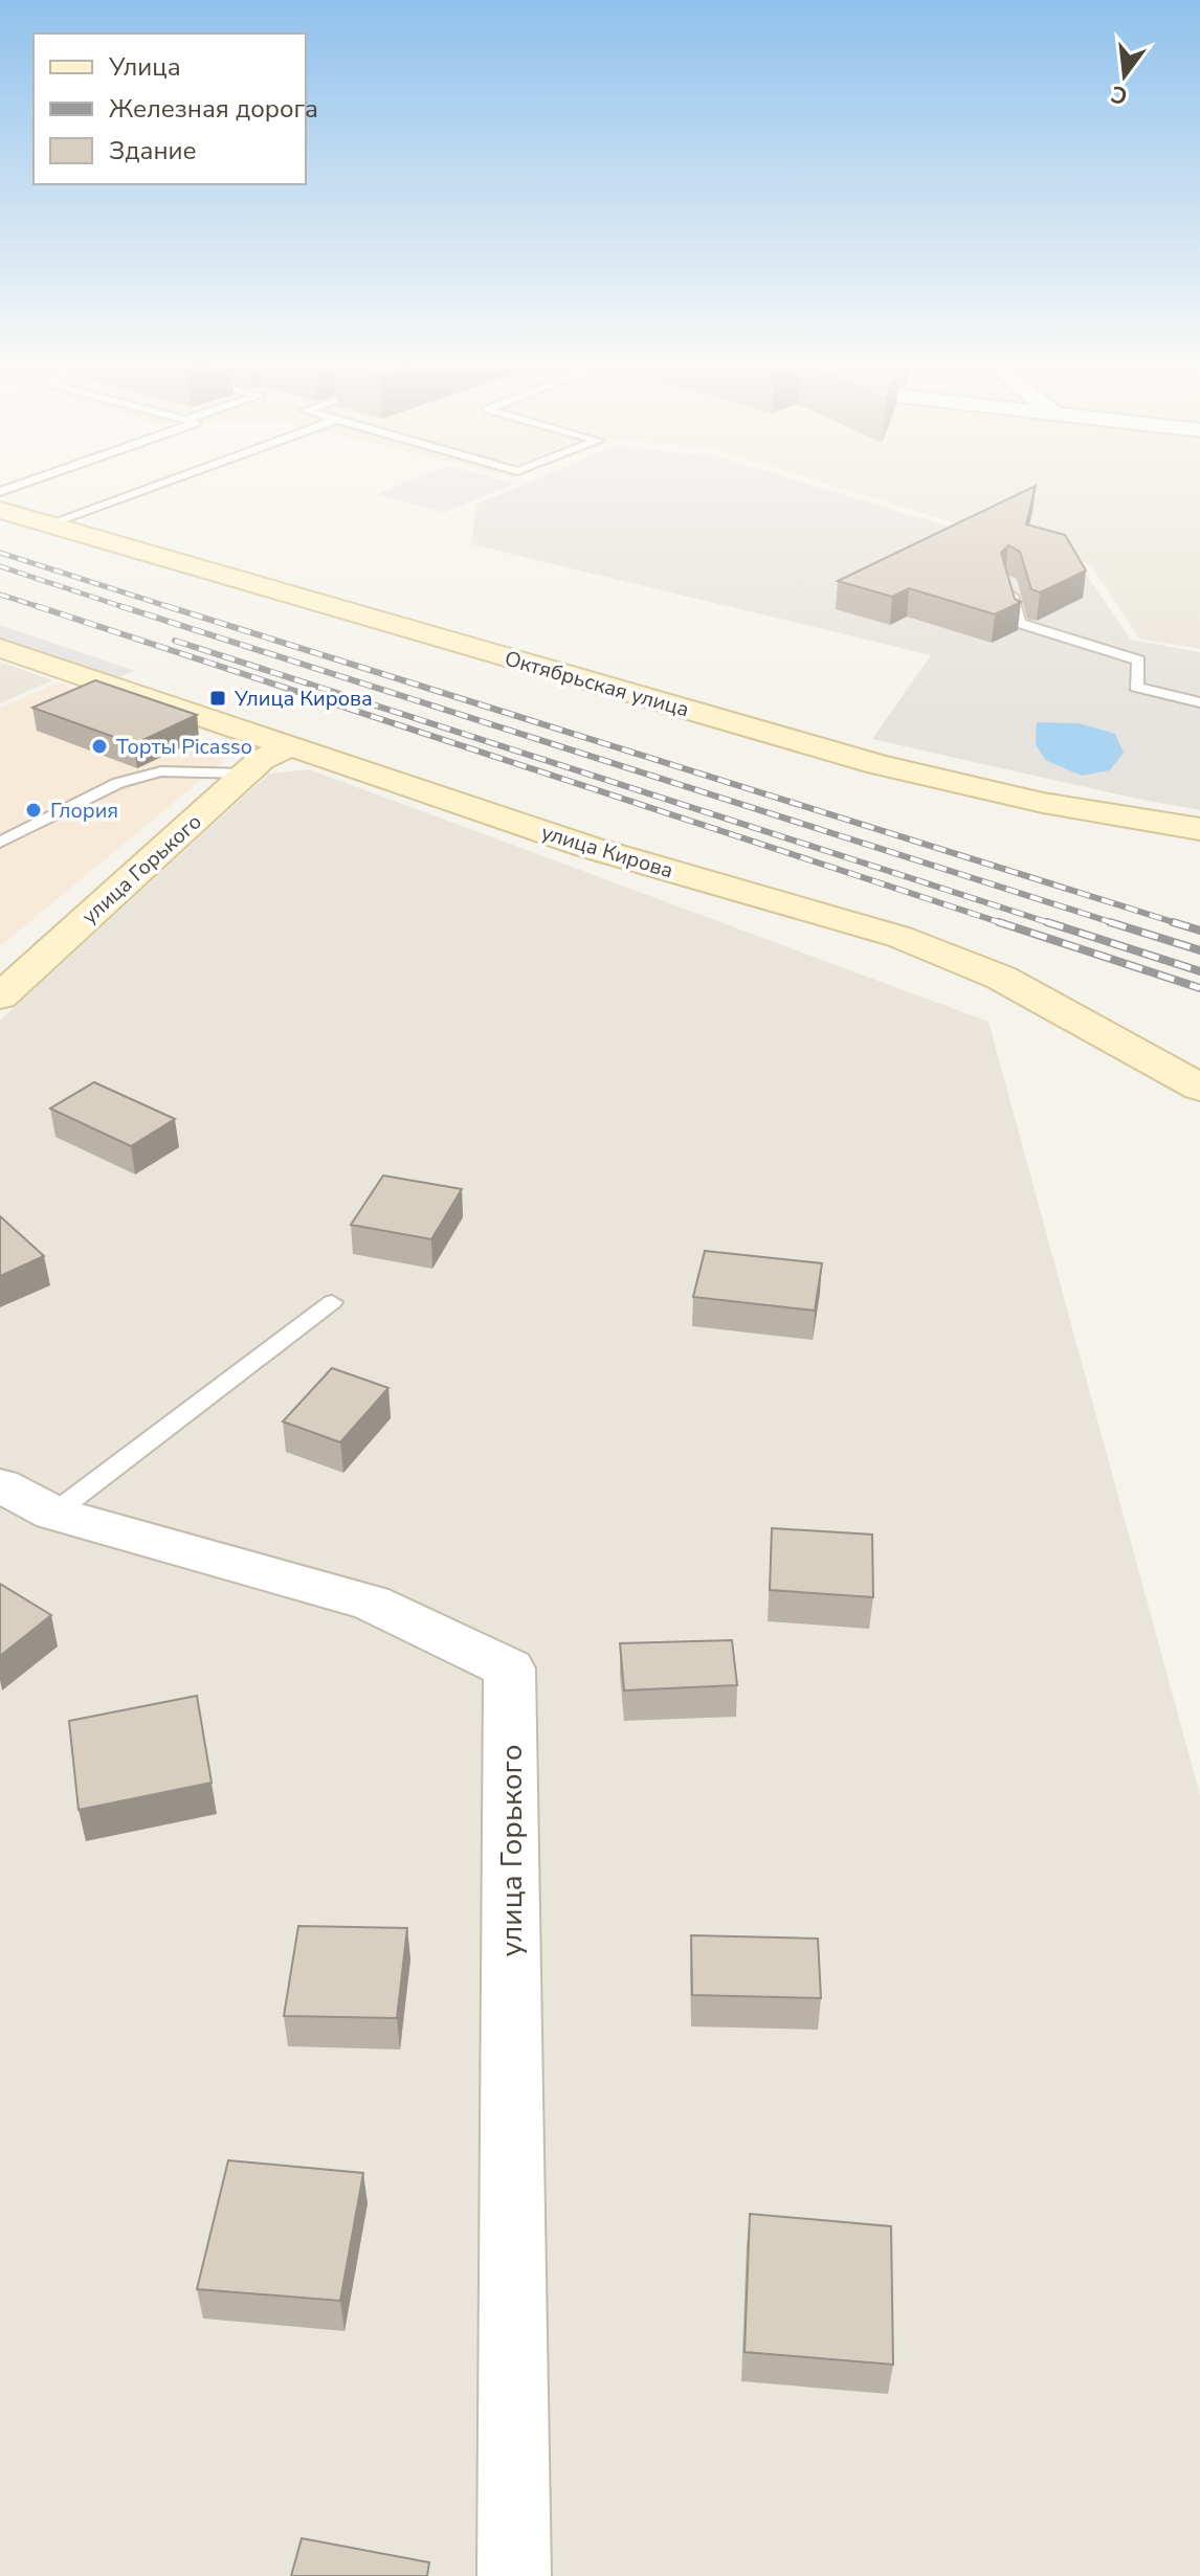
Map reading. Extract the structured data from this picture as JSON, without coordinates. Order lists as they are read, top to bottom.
{
  "streets": {
    "street": ["Октябрьская улица", "улица Кирова", "улица Горького"]
  },
  "crossings": [
    ["улица Кирова", "улица Горького"]
  ],
  "places": {
    "transit": ["Улица Кирова"],
    "other": ["Торты Picasso", "Глория"]
  },
  "legend": ["Улица", "Железная дорога", "Здание"],
  "north": "bottom"
}
